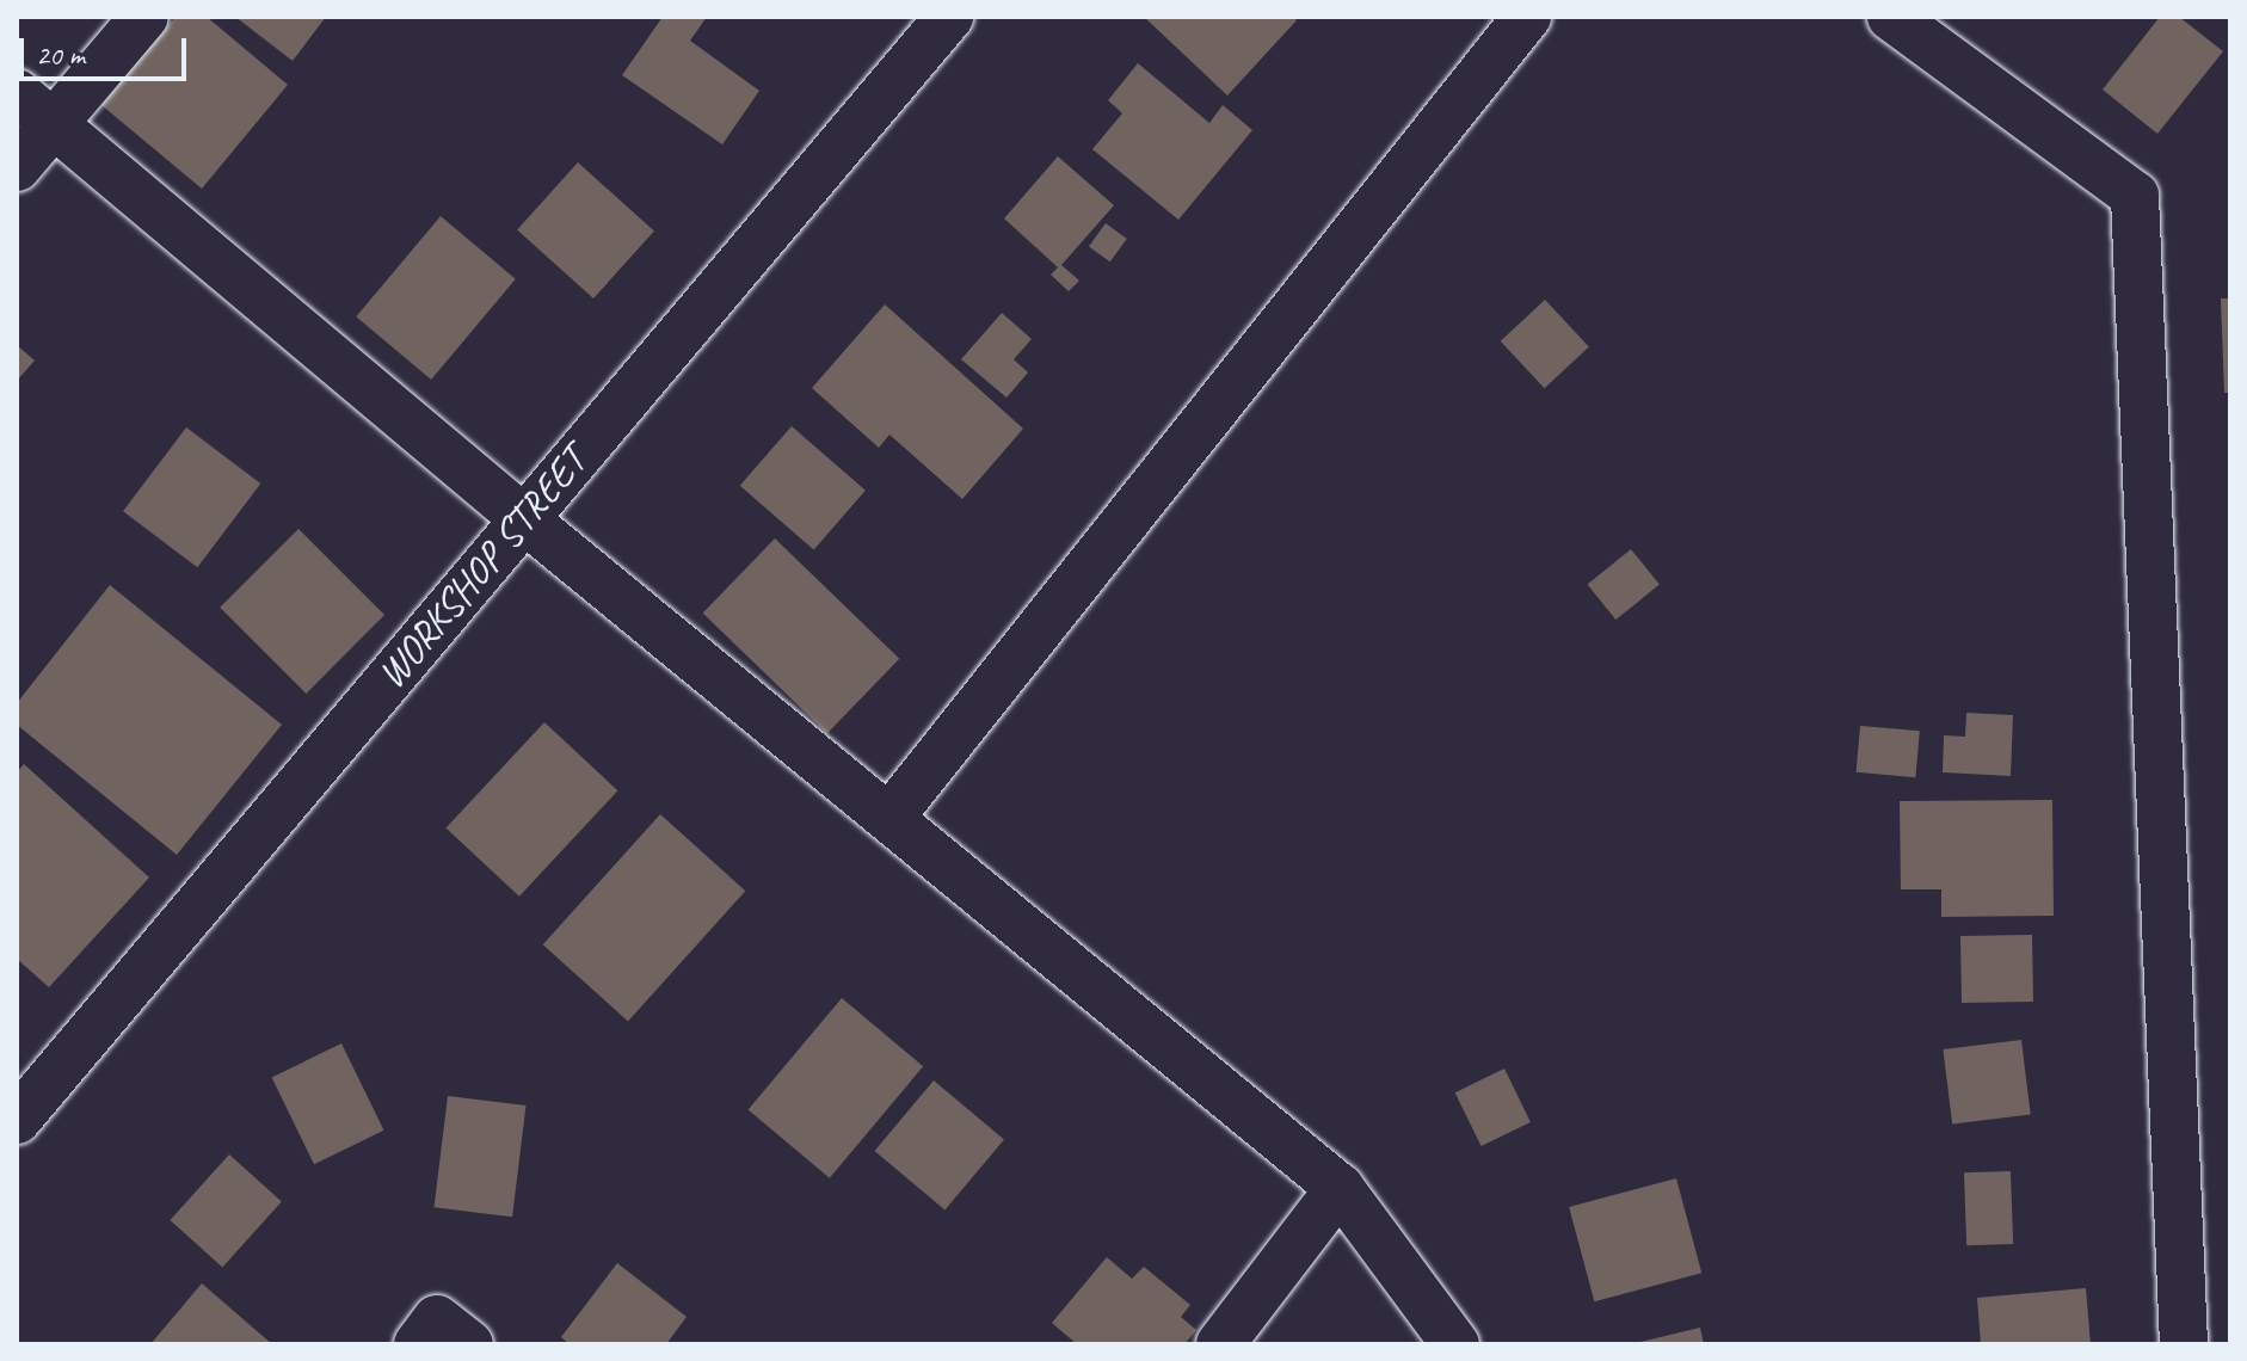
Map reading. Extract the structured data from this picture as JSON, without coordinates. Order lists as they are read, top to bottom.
{
  "streets": {
    "street": ["WORKSHOP STREET"]
  },
  "scale_bar": "20 m"
}
